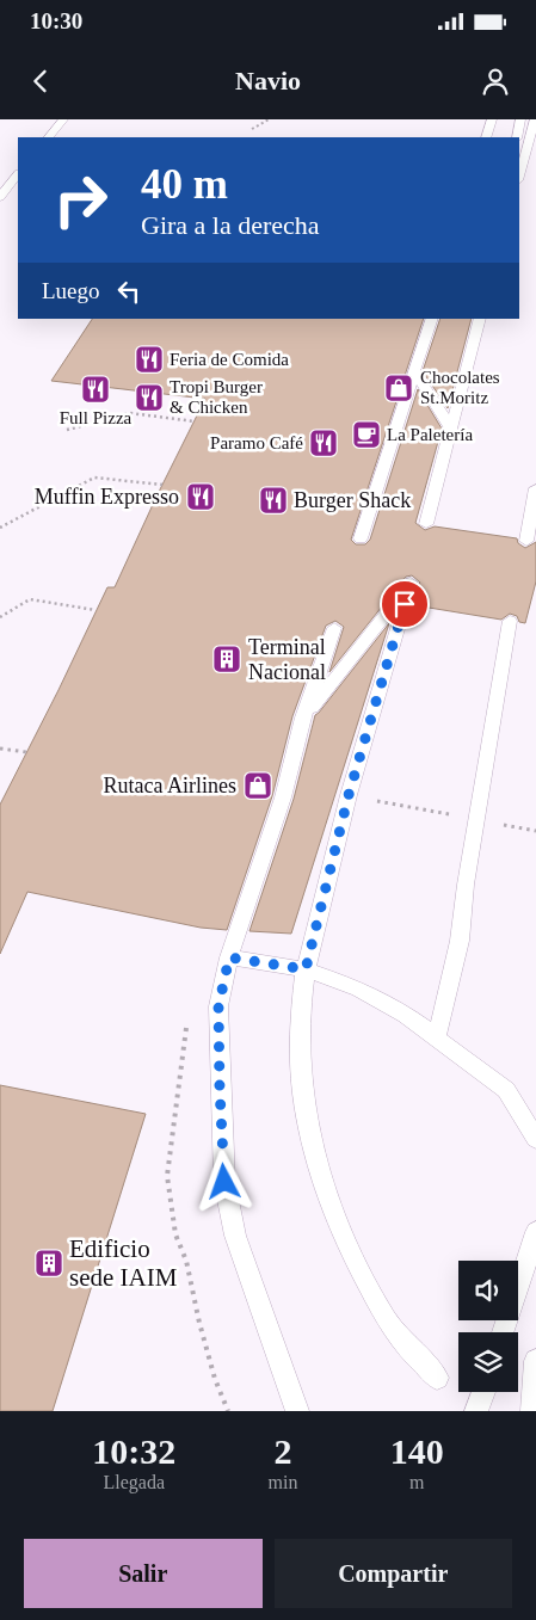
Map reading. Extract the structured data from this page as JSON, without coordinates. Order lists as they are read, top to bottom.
{
  "places": {
    "restaurant": [
      "Feria de Comida",
      "Full Pizza",
      "Tropi Burger & Chicken",
      "Paramo Café",
      "Muffin Expresso",
      "Burger Shack"
    ],
    "shop": ["Chocolates St.Moritz", "Rutaca Airlines"],
    "cafe": ["La Paletería"],
    "building": ["Terminal Nacional", "Edificio sede IAIM"]
  },
  "page": {
    "status": "10:30",
    "header": "Navio",
    "turn": ["40 m", "Gira a la derecha"],
    "then": "Luego",
    "eta": [
      "10:32",
      "Llegada",
      "2",
      "min",
      "140",
      "m"
    ],
    "buttons": ["Salir", "Compartir"]
  }
}
